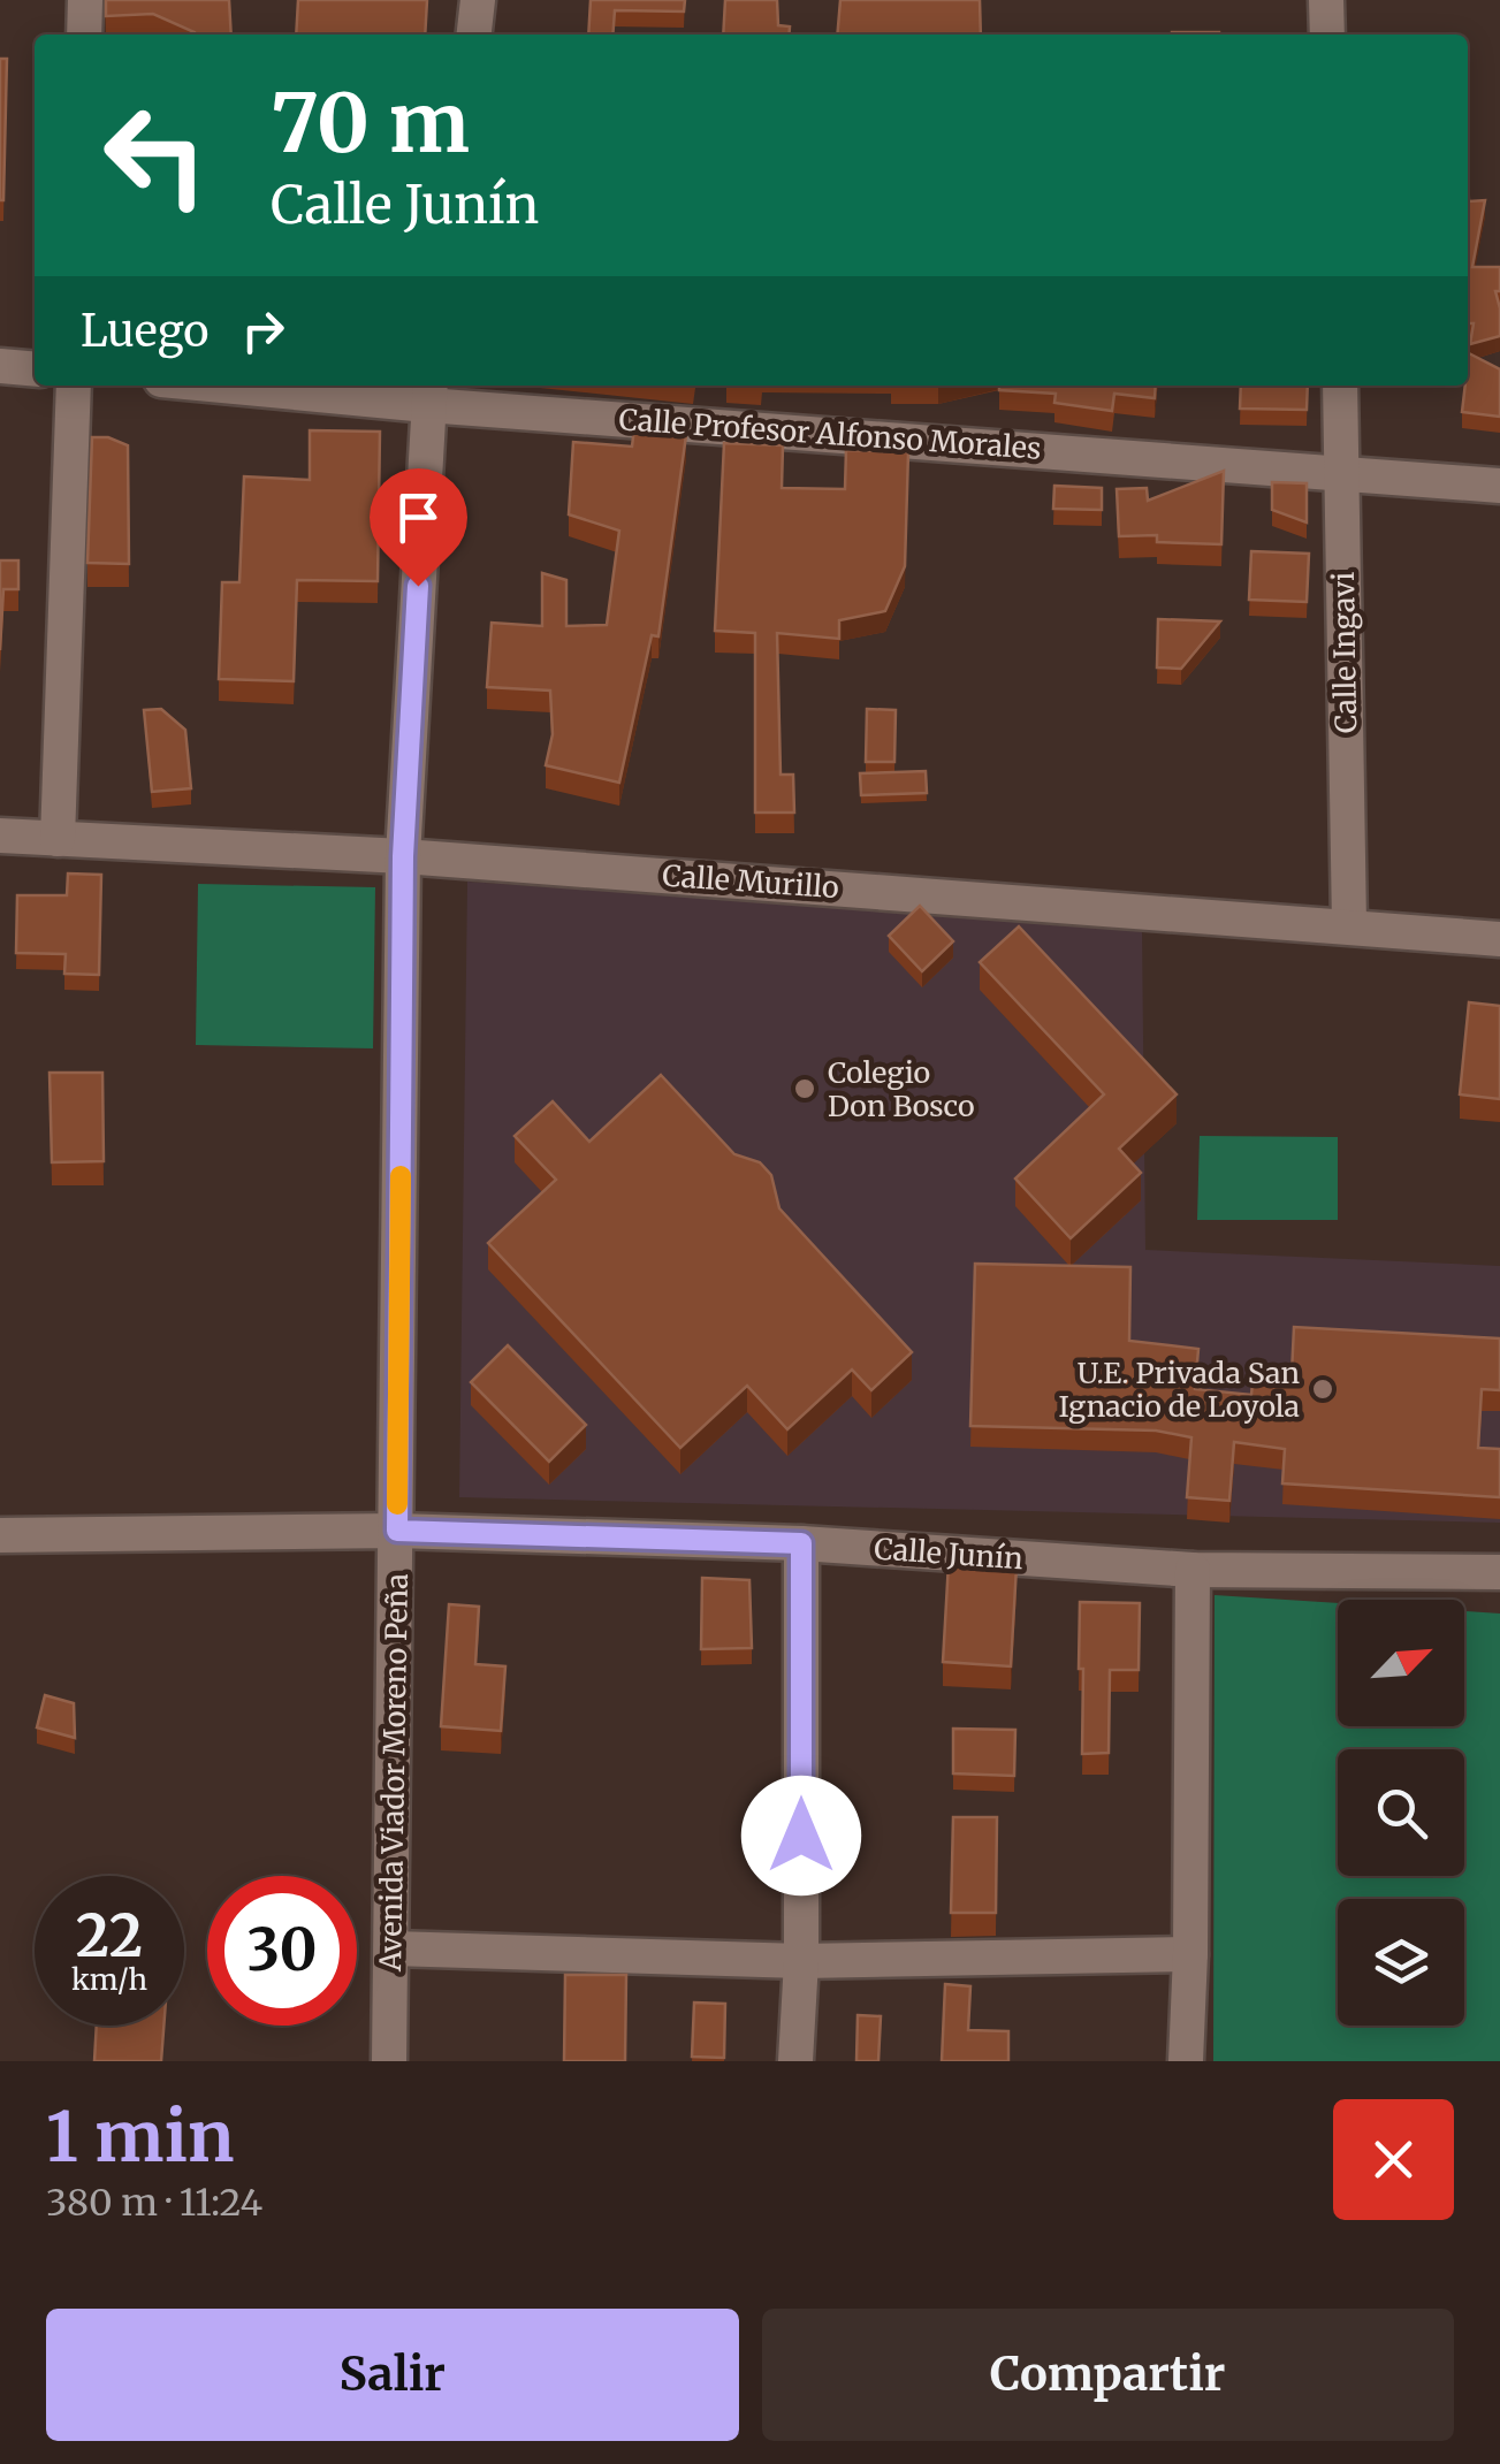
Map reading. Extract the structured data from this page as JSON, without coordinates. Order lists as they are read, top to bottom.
{
  "streets": {
    "street": [
      "Calle Profesor Alfonso Morales",
      "Calle Ingavi",
      "Calle Murillo",
      "Calle Junín",
      "Avenida Viador Moreno Peña"
    ]
  },
  "crossings": [
    ["Calle Profesor Alfonso Morales", "Calle Ingavi"],
    ["Calle Profesor Alfonso Morales", "Avenida Viador Moreno Peña"],
    ["Calle Ingavi", "Calle Murillo"],
    ["Calle Murillo", "Avenida Viador Moreno Peña"],
    ["Calle Junín", "Avenida Viador Moreno Peña"]
  ],
  "places": ["Colegio Don Bosco", "U.E. Privada San Ignacio de Loyola"],
  "north": "top right",
  "page": {
    "turn": ["70 m", "Calle Junín"],
    "then": "Luego",
    "speed": "22 km/h",
    "limit": "30",
    "heading": ["1 min", "380 m · 11:24"],
    "buttons": ["Salir", "Compartir"]
  }
}
